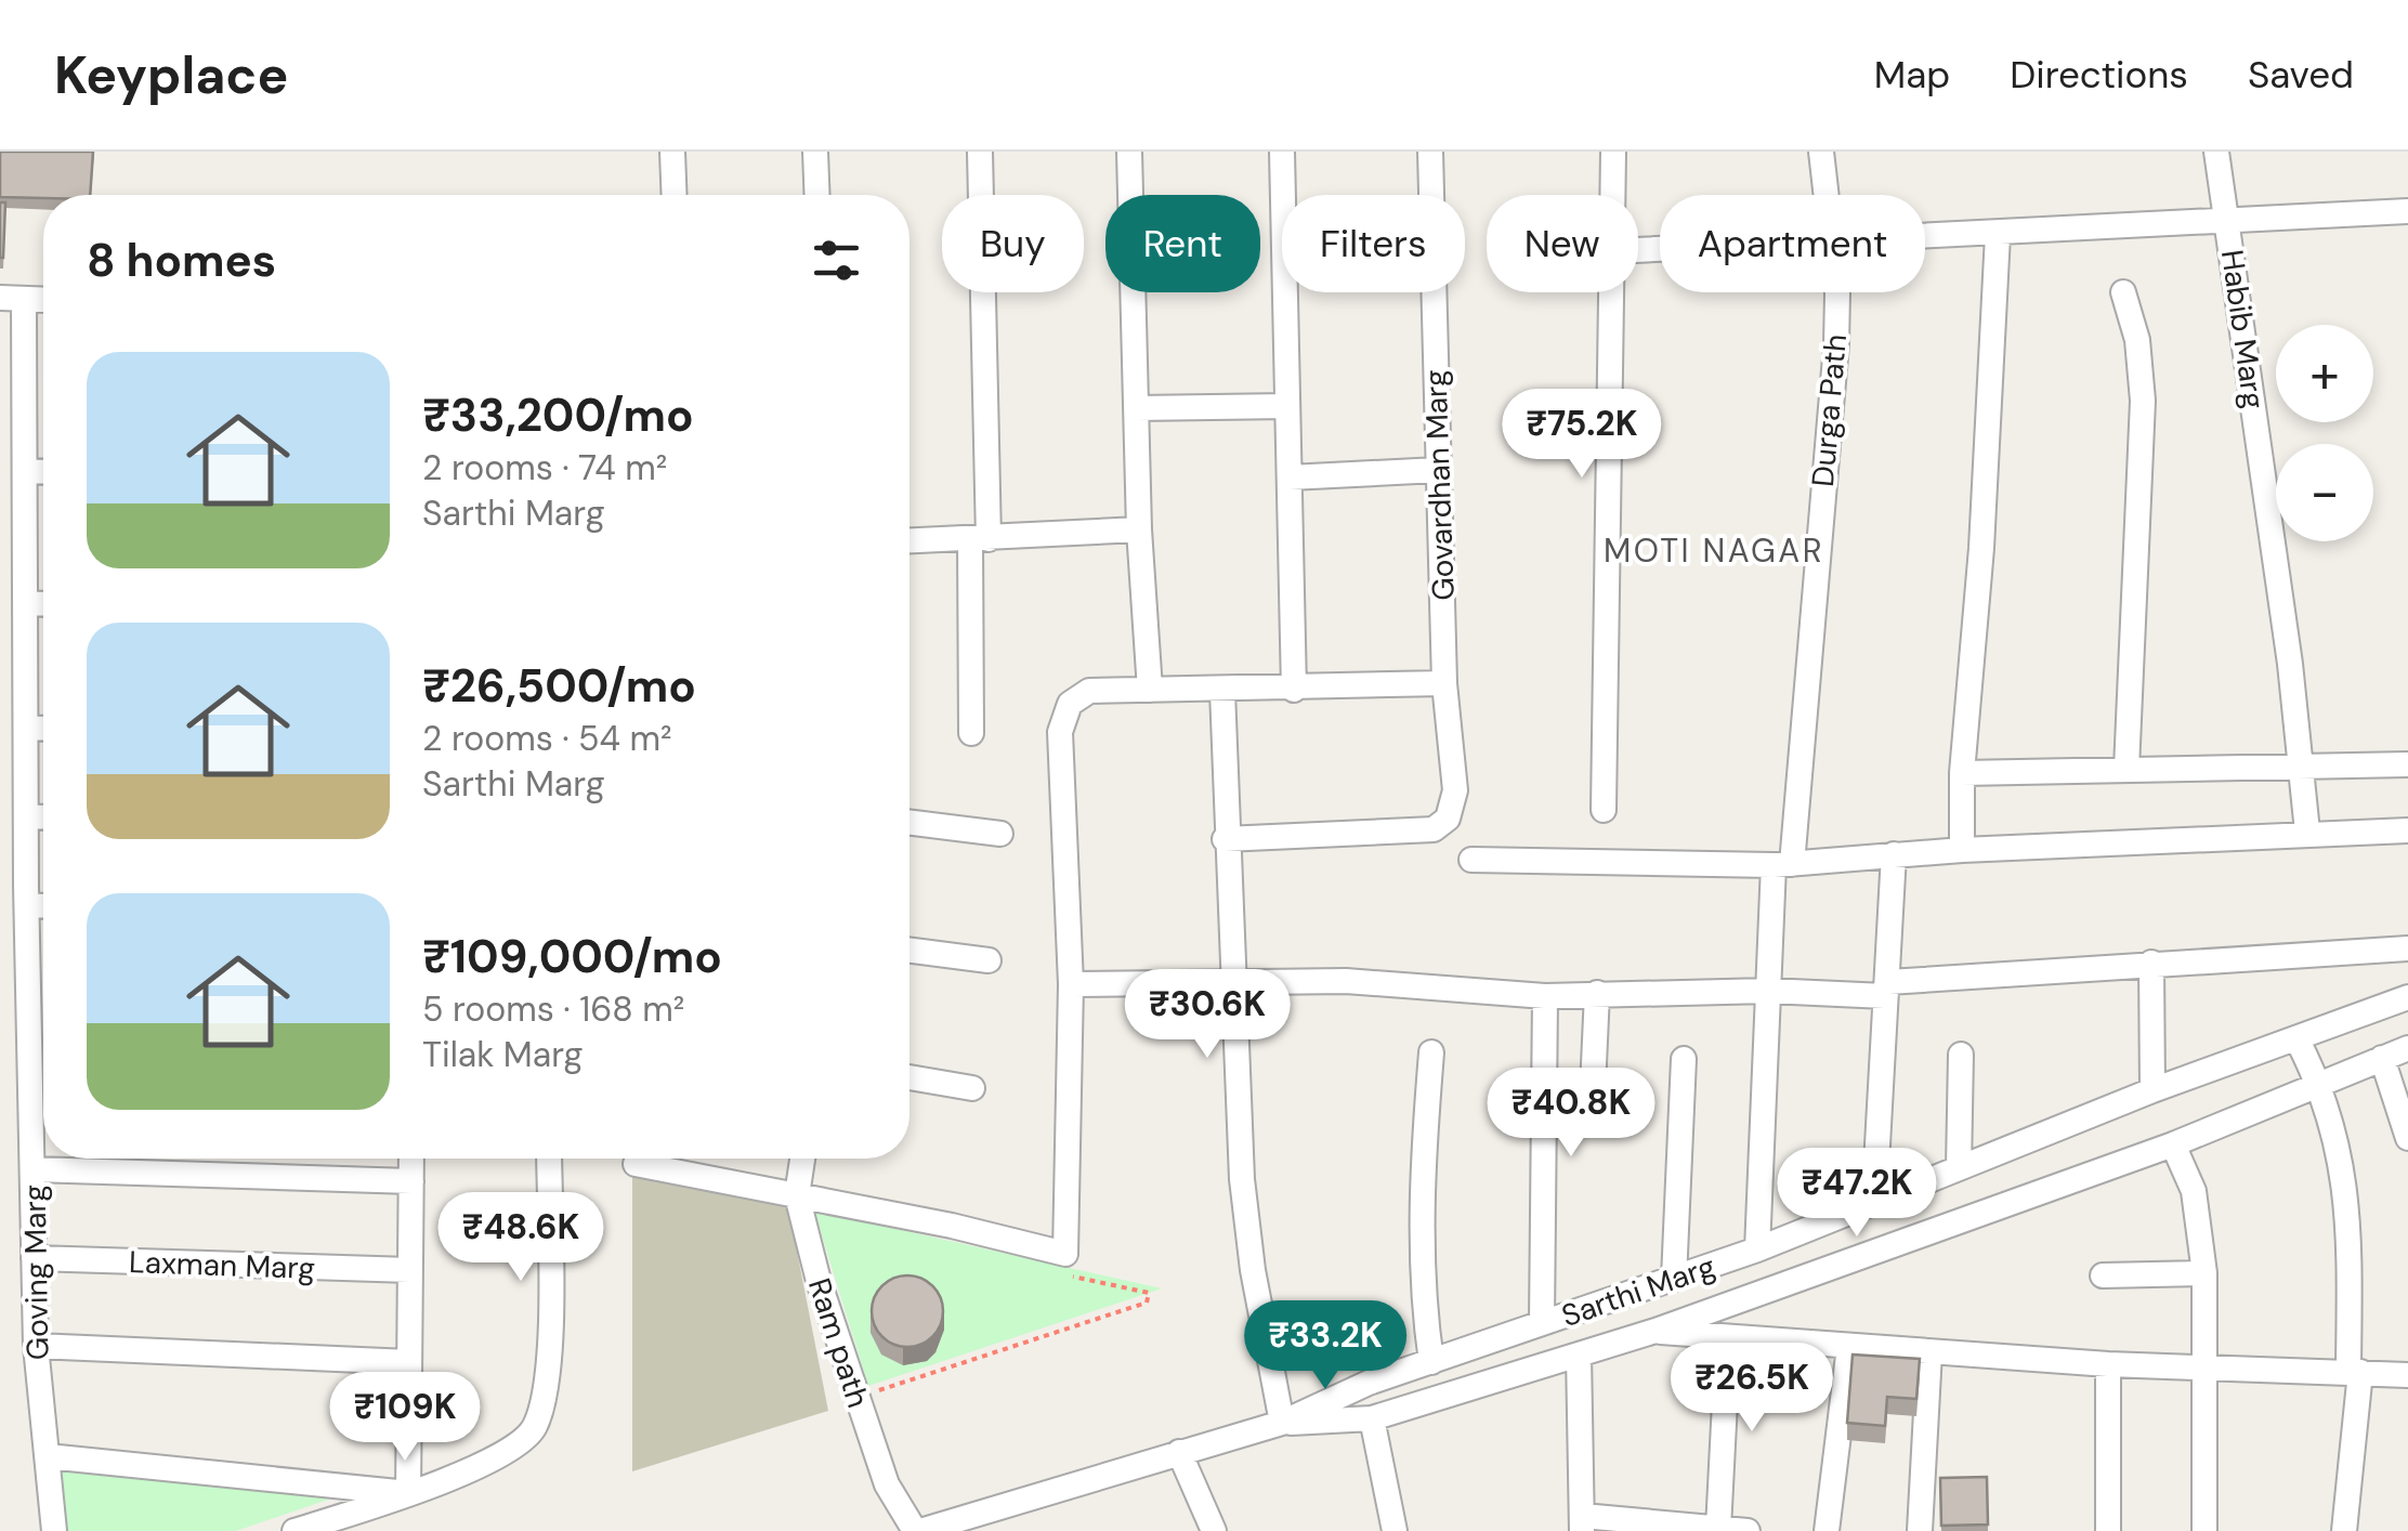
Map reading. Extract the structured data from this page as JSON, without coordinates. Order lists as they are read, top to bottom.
{
  "streets": {
    "street": [
      "Habib Marg",
      "Durga Path",
      "Govardhan Marg",
      "Laxman Marg",
      "Goving Marg",
      "Sarthi Marg",
      "Ram path"
    ]
  },
  "crossings": [
    ["Durga Path", "Sarthi Marg"],
    ["Laxman Marg", "Goving Marg"],
    ["Sarthi Marg", "Ram path"]
  ],
  "districts": ["MOTI NAGAR"],
  "page": {
    "header": "Keyplace",
    "nav": ["Map", "Directions", "Saved"],
    "chip": [
      "Buy",
      "Rent",
      "Filters",
      "New",
      "Apartment"
    ],
    "heading": "8 homes",
    "map_buttons": ["+", "−"],
    "list": [
      {
        "name": "₹33,200/mo",
        "note": "2 rooms · 74 m² · Sarthi Marg"
      },
      {
        "name": "₹26,500/mo",
        "note": "2 rooms · 54 m² · Sarthi Marg"
      },
      {
        "name": "₹109,000/mo",
        "note": "5 rooms · 168 m² · Tilak Marg"
      }
    ],
    "price": [
      "₹75.2K",
      "₹30.6K",
      "₹40.8K",
      "₹47.2K",
      "₹48.6K",
      "₹33.2K",
      "₹26.5K",
      "₹109K"
    ]
  }
}
